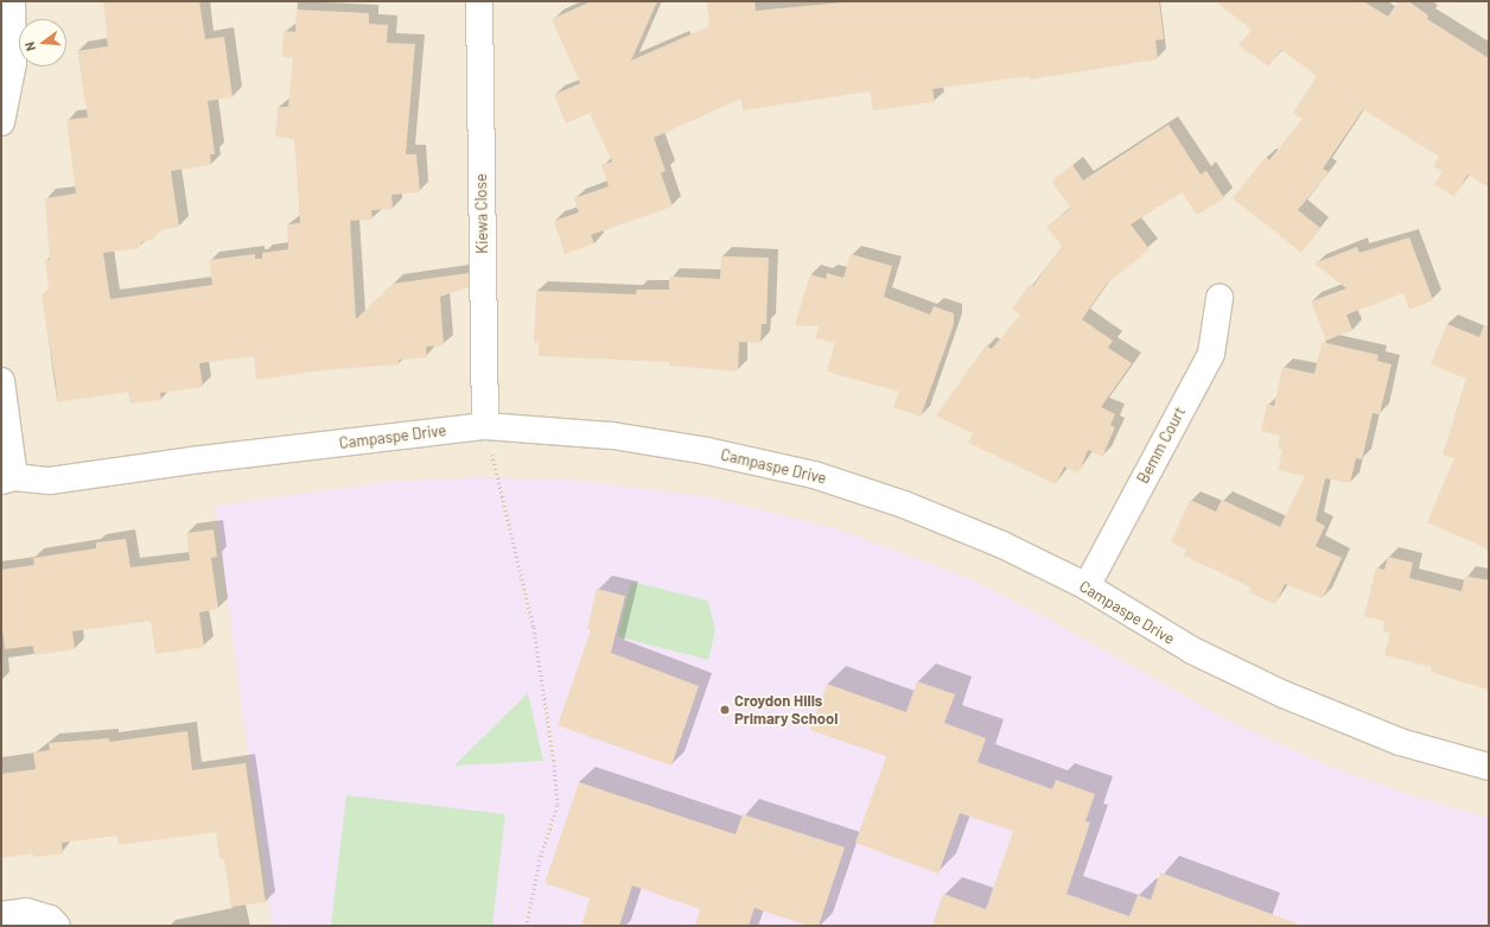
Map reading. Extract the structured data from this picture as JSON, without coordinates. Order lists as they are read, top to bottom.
{
  "streets": {
    "street": ["Kiewa Close", "Campaspe Drive", "Bemm Court"]
  },
  "crossings": [
    ["Kiewa Close", "Campaspe Drive"],
    ["Campaspe Drive", "Bemm Court"]
  ],
  "places": ["Croydon Hills Primary School"],
  "north": "left"
}
